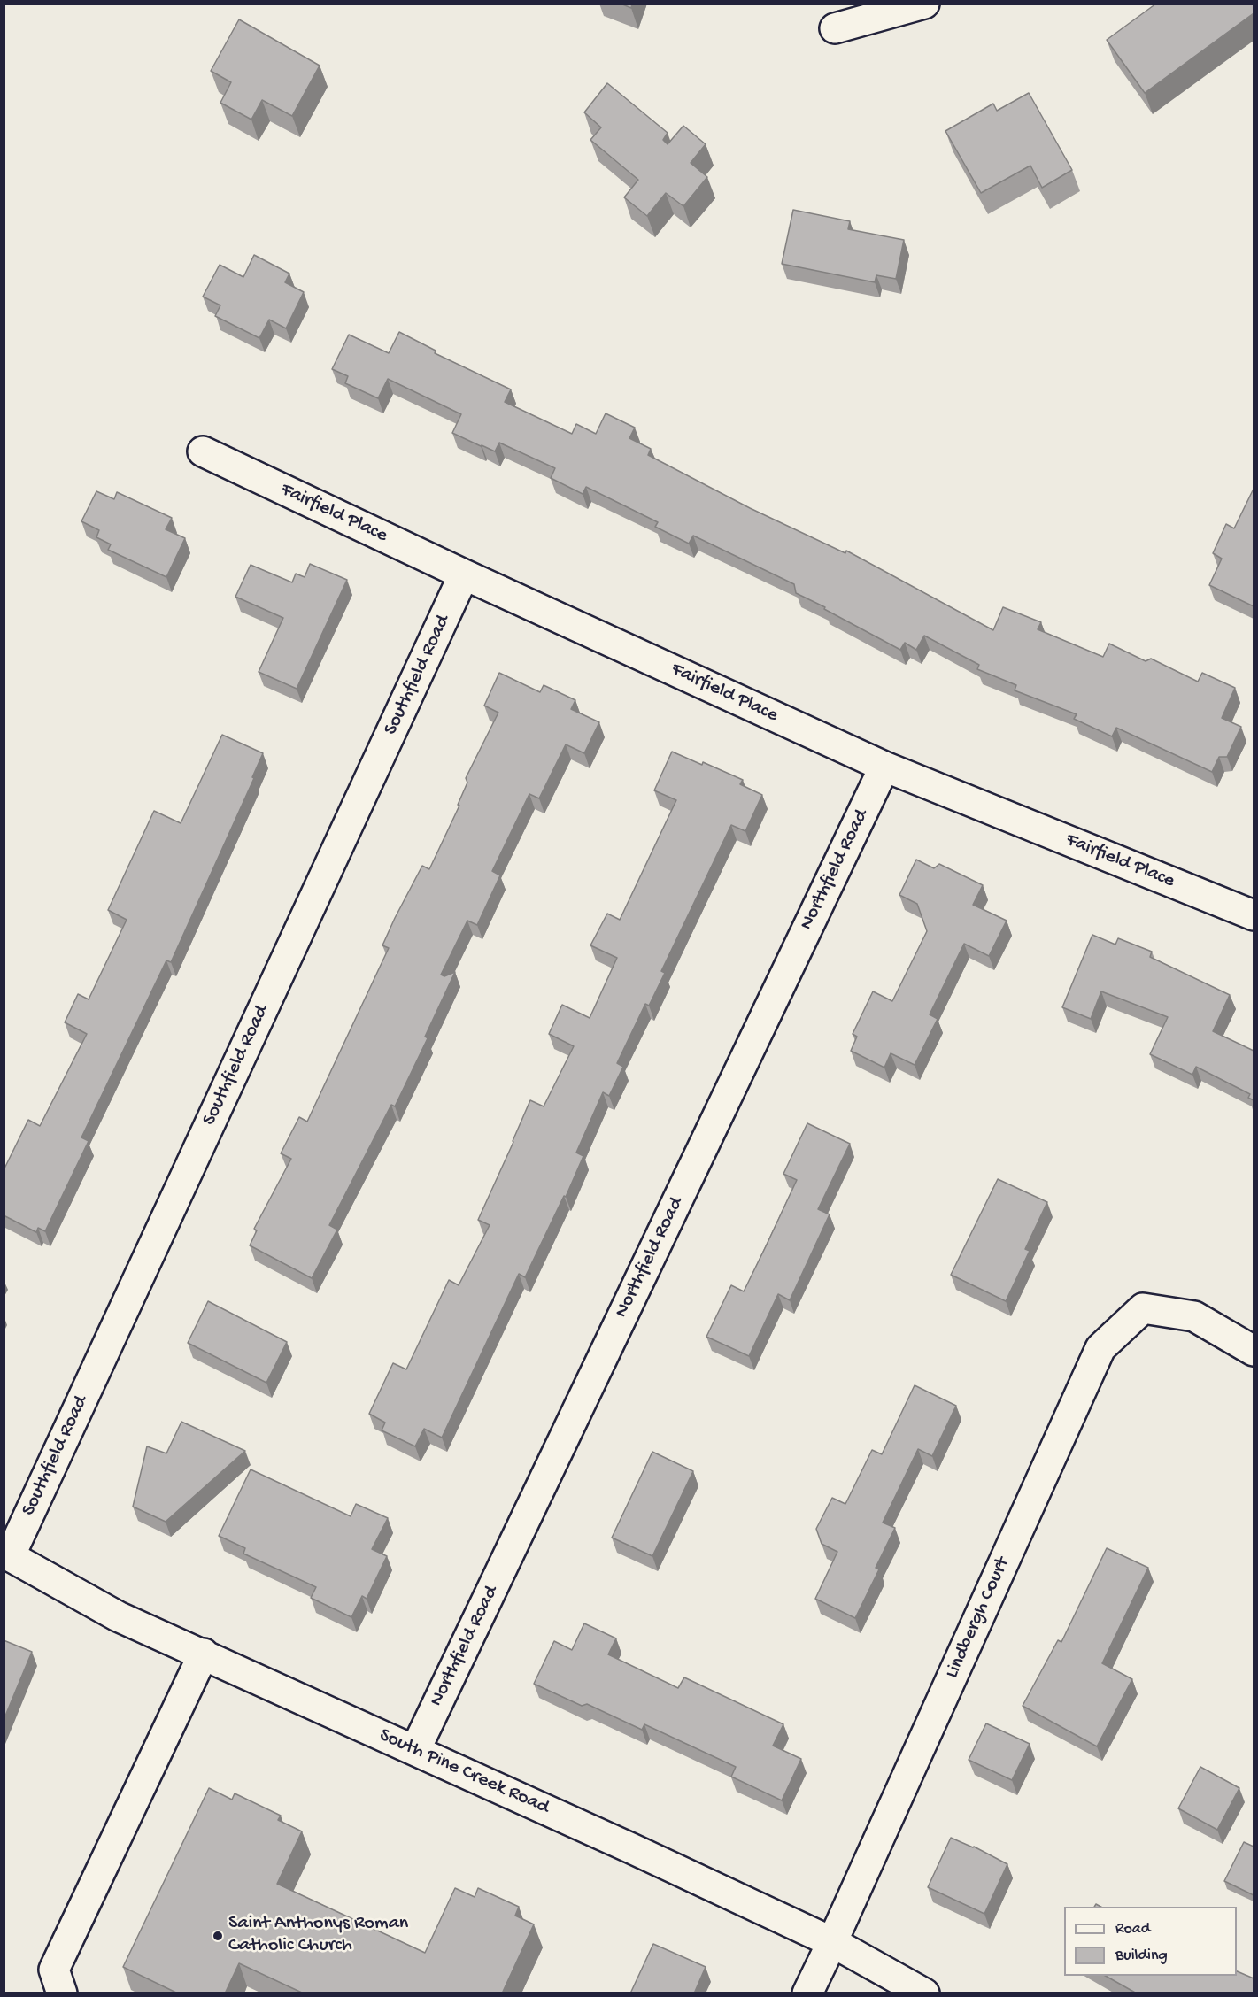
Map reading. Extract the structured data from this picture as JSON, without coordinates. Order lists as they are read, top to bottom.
{
  "streets": {
    "street": [
      "Fairfield Place",
      "Southfield Road",
      "Northfield Road",
      "Lindbergh Court",
      "South Pine Creek Road"
    ]
  },
  "crossings": [
    ["Fairfield Place", "Southfield Road"],
    ["Fairfield Place", "Northfield Road"],
    ["Southfield Road", "South Pine Creek Road"],
    ["Northfield Road", "South Pine Creek Road"],
    ["Lindbergh Court", "South Pine Creek Road"]
  ],
  "places": ["Saint Anthonys Roman Catholic Church"],
  "legend": ["Road", "Building"]
}
